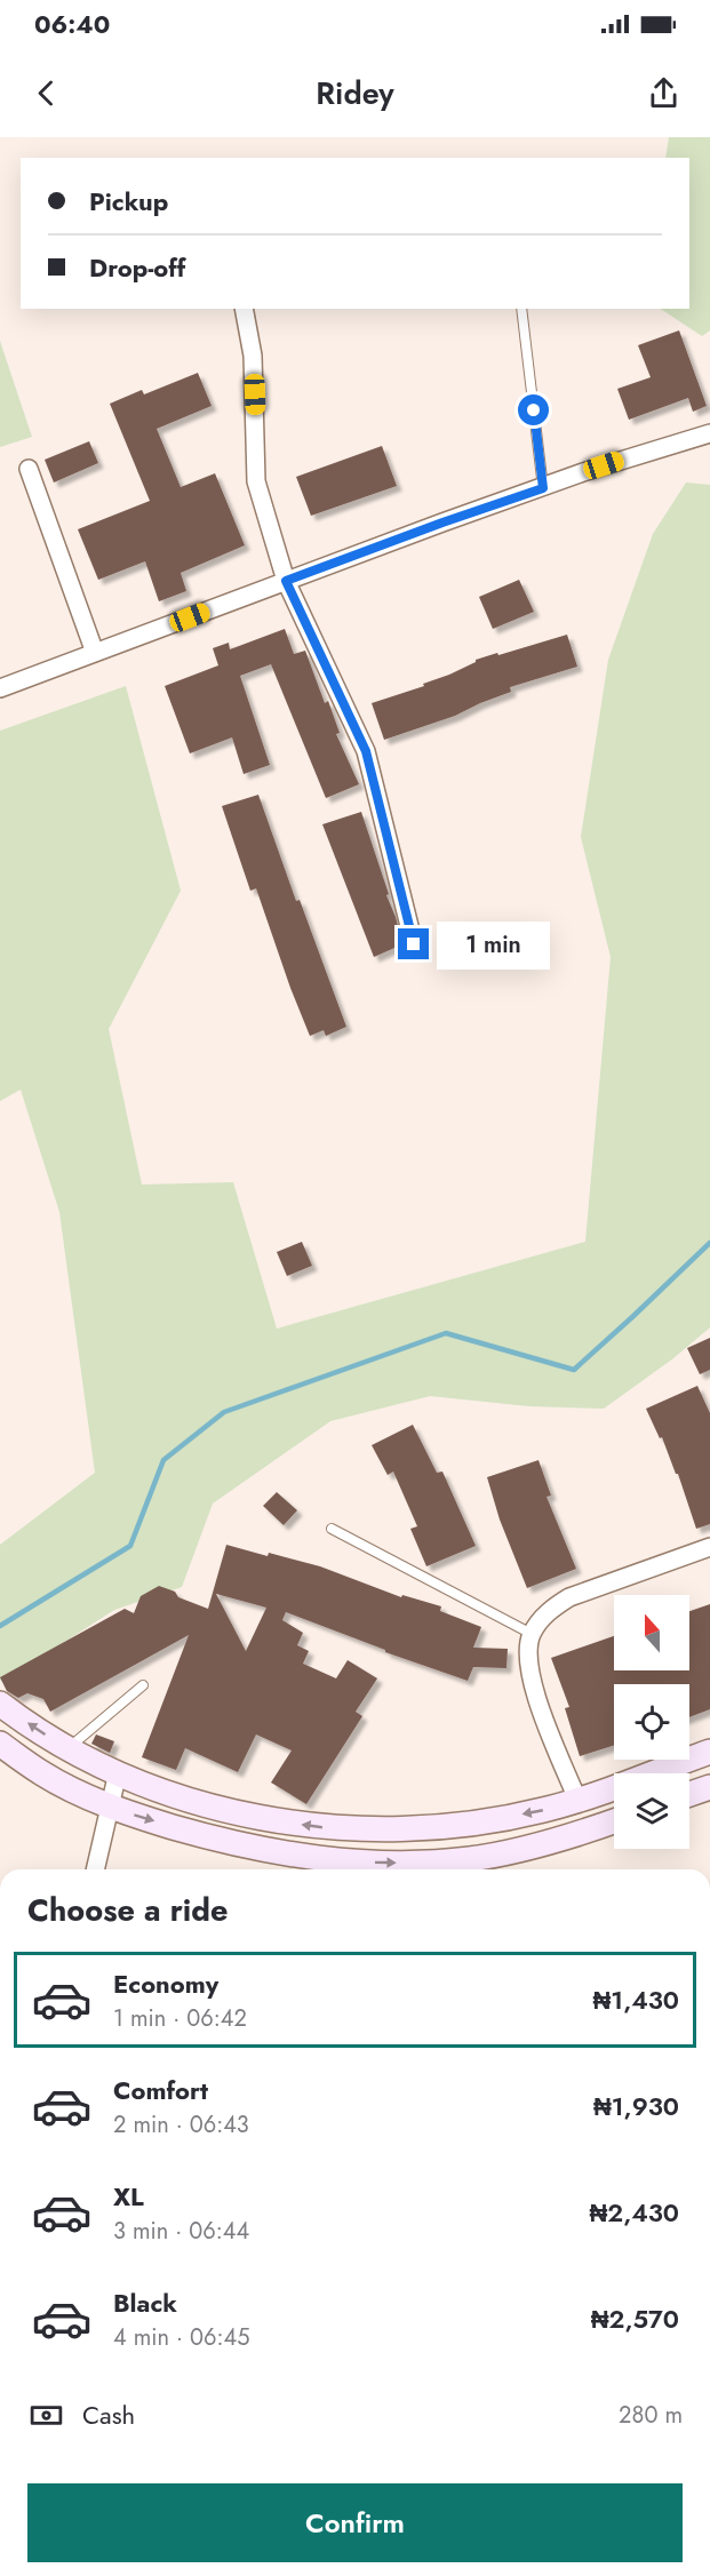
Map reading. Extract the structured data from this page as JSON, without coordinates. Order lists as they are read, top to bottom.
{
  "north": "top",
  "page": {
    "status": "06:40",
    "header": "Ridey",
    "banner": ["Pickup", "Drop-off"],
    "bubble": "1 min",
    "heading": "Choose a ride",
    "list": [
      {
        "name": "Economy",
        "note": "1 min · 06:42",
        "value": "₦1,430"
      },
      {
        "name": "Comfort",
        "note": "2 min · 06:43",
        "value": "₦1,930"
      },
      {
        "name": "XL",
        "note": "3 min · 06:44",
        "value": "₦2,430"
      },
      {
        "name": "Black",
        "note": "4 min · 06:45",
        "value": "₦2,570"
      }
    ],
    "pay": ["Cash", "280 m"],
    "buttons": "Confirm"
  }
}
